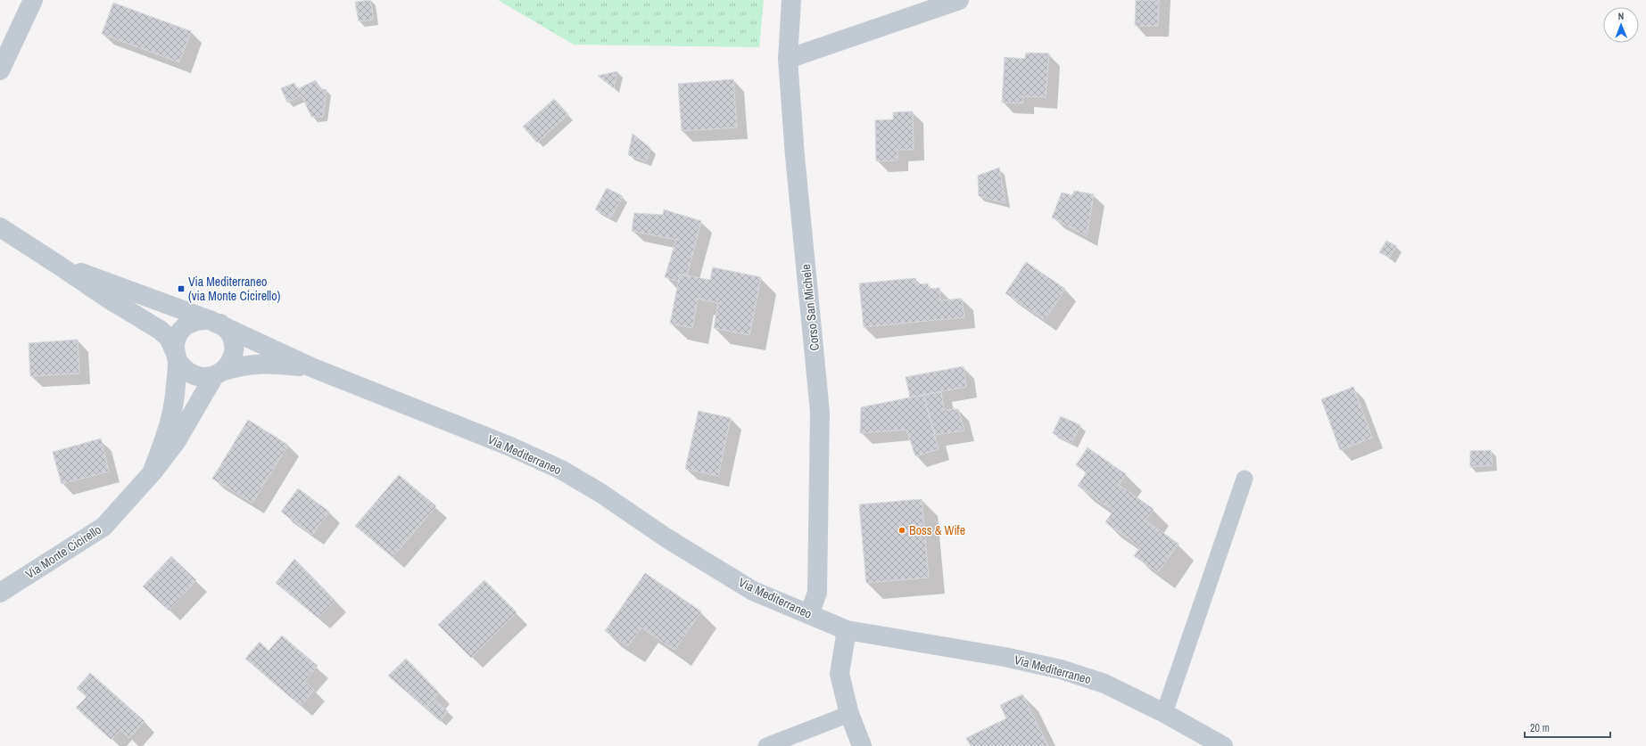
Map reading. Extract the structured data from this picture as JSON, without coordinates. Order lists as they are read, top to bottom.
{
  "streets": {
    "street": ["Corso San Michele", "Via Mediterraneo", "Via Monte Cicirello"]
  },
  "crossings": [
    ["Corso San Michele", "Via Mediterraneo"]
  ],
  "places": {
    "transit": ["Via Mediterraneo (via Monte Cicirello)"],
    "other": ["Boss & Wife"]
  },
  "scale_bar": "20 m",
  "north": "top"
}
